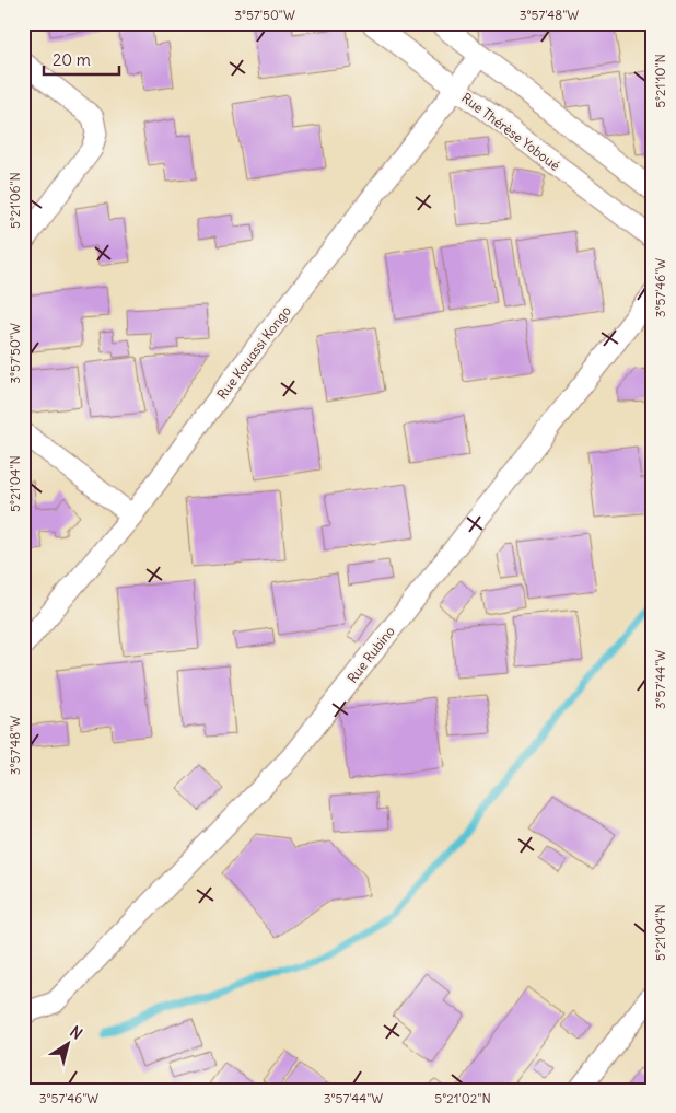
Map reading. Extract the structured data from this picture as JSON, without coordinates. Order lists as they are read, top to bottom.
{
  "streets": {
    "street": ["Rue Thérèse Yoboué", "Rue Kouassi Kongo", "Rue Rubino"]
  },
  "crossings": [
    ["Rue Thérèse Yoboué", "Rue Kouassi Kongo"]
  ],
  "scale_bar": "20 m",
  "north": "top right",
  "coordinates": [
    "3°57'50\"W",
    "3°57'48\"W",
    "5°21'10\"N",
    "5°21'06\"N",
    "3°57'46\"W",
    "5°21'04\"N",
    "3°57'44\"W",
    "5°21'02\"N"
  ]
}
